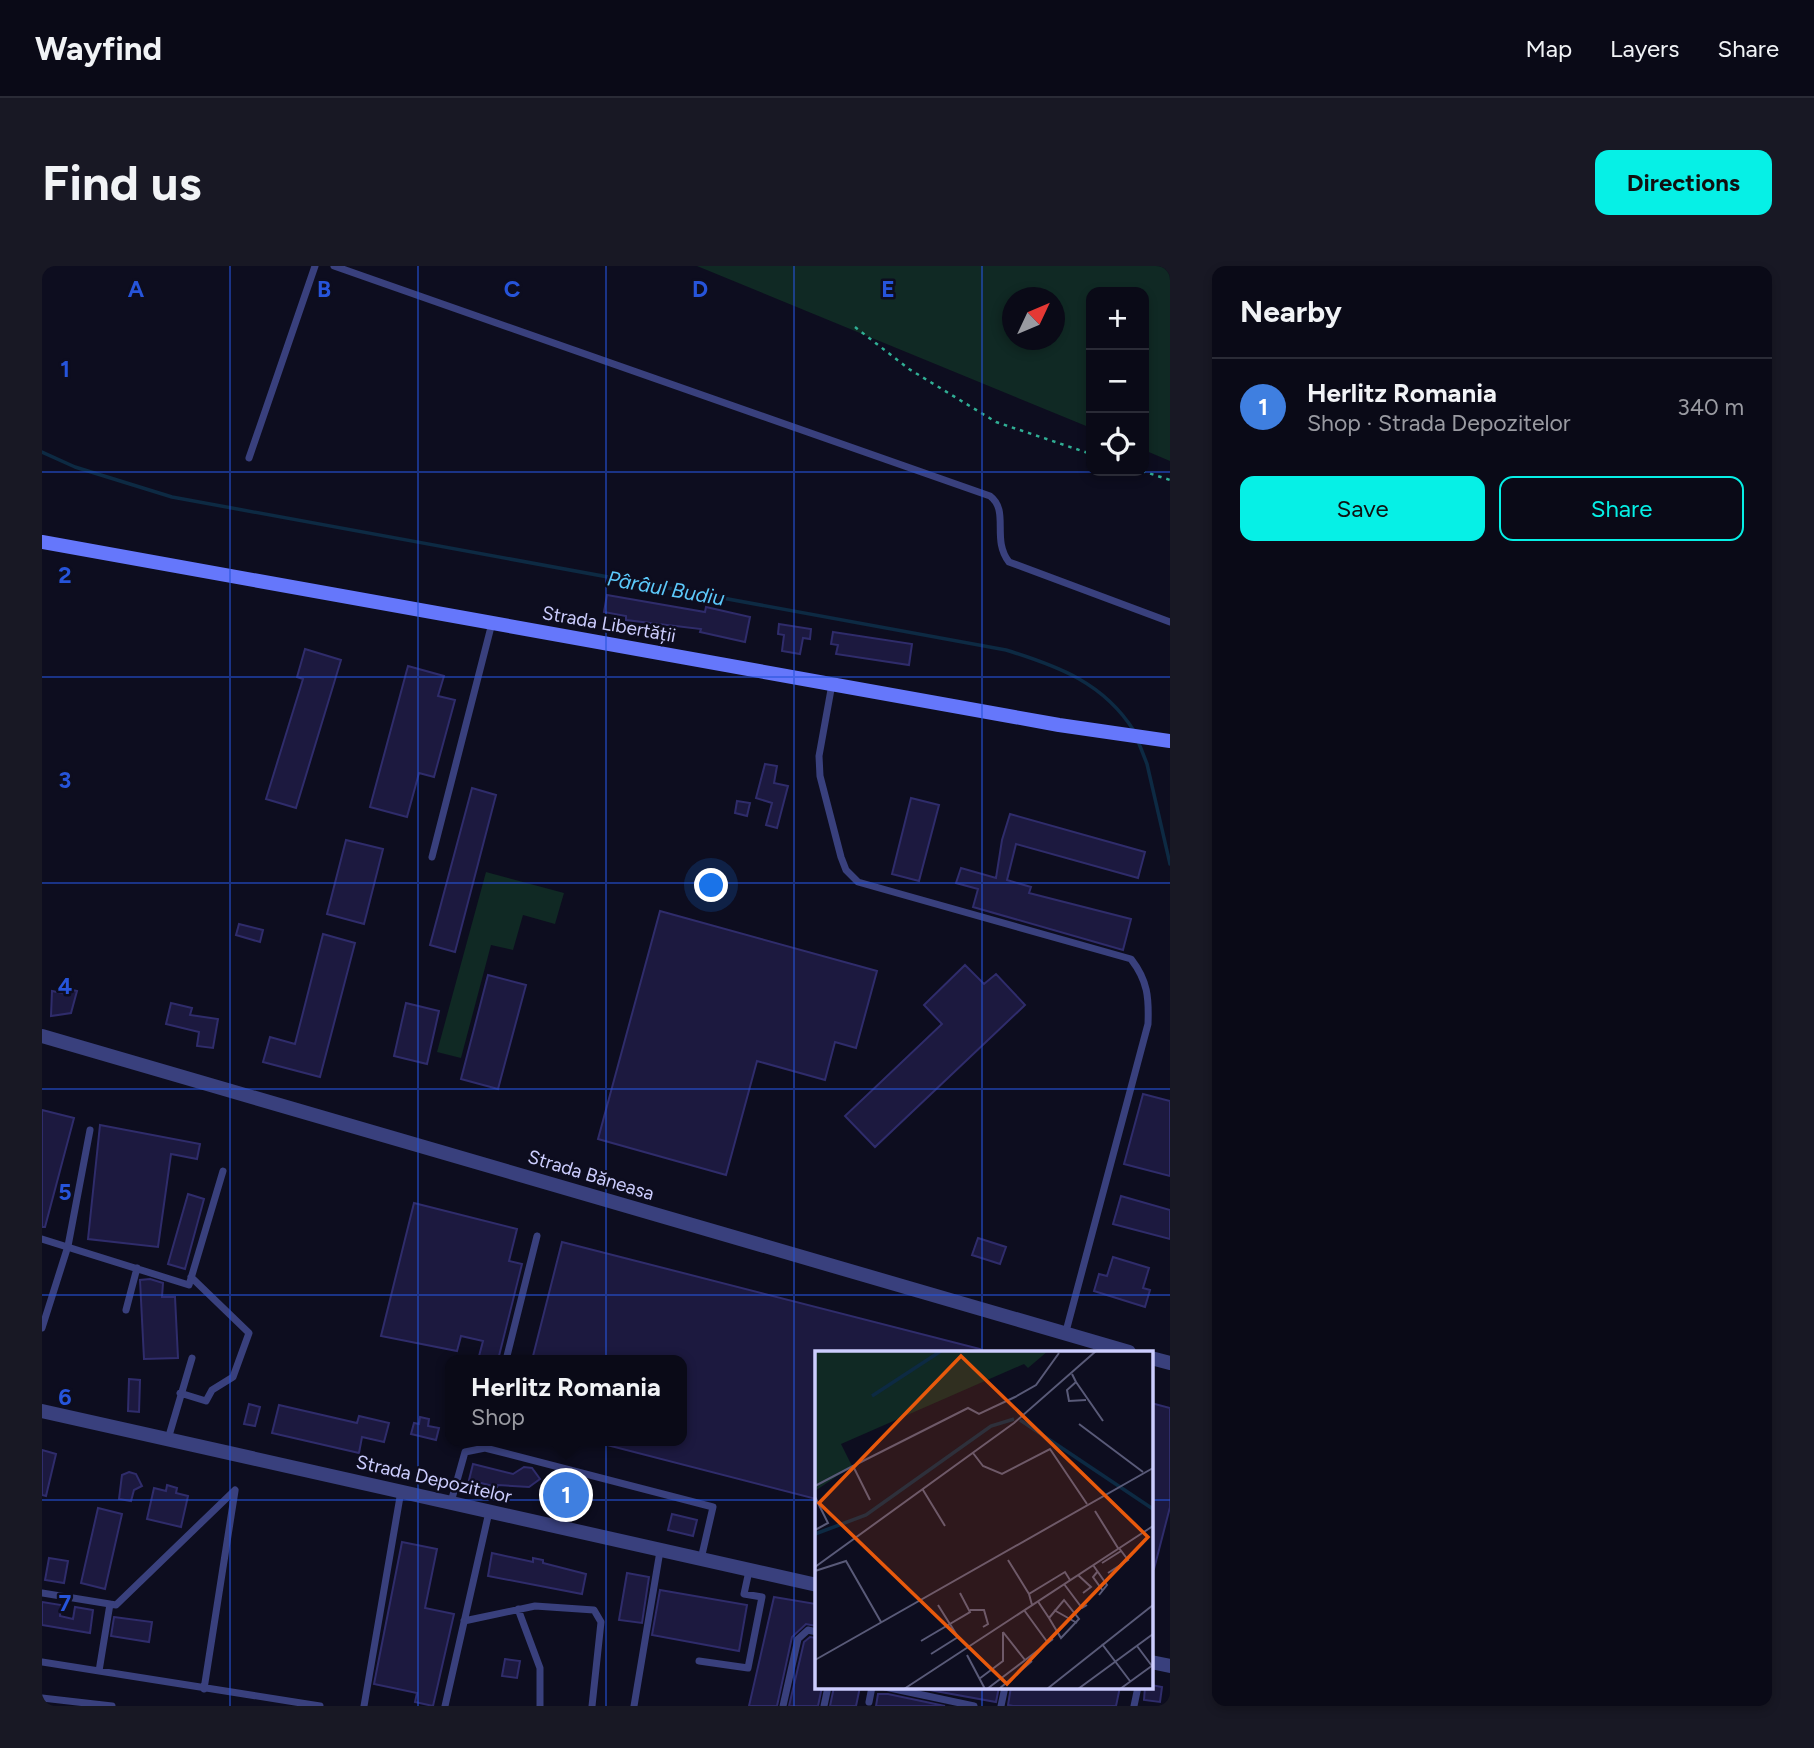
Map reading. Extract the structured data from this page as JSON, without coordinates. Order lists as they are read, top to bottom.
{
  "streets": {
    "main road": ["Strada Libertății"],
    "street": ["Strada Băneasa", "Strada Depozitelor"]
  },
  "water": ["Pârâul Budiu"],
  "north": "top right",
  "page": {
    "header": "Wayfind",
    "nav": ["Map", "Layers", "Share"],
    "buttons": [
      "Directions",
      ["Save", "Share"]
    ],
    "title": "Find us",
    "heading": "Nearby",
    "map_buttons": ["+", "−"],
    "list": [
      {
        "mark": "1",
        "name": "Herlitz Romania",
        "note": "Shop · Strada Depozitelor",
        "value": "340 m"
      }
    ],
    "popup": ["Herlitz Romania", "Shop"],
    "pins": "1"
  },
  "grid": {
    "columns": [
      "A",
      "B",
      "C",
      "D",
      "E"
    ],
    "rows": [
      "1",
      "2",
      "3",
      "4",
      "5",
      "6",
      "7"
    ]
  }
}
